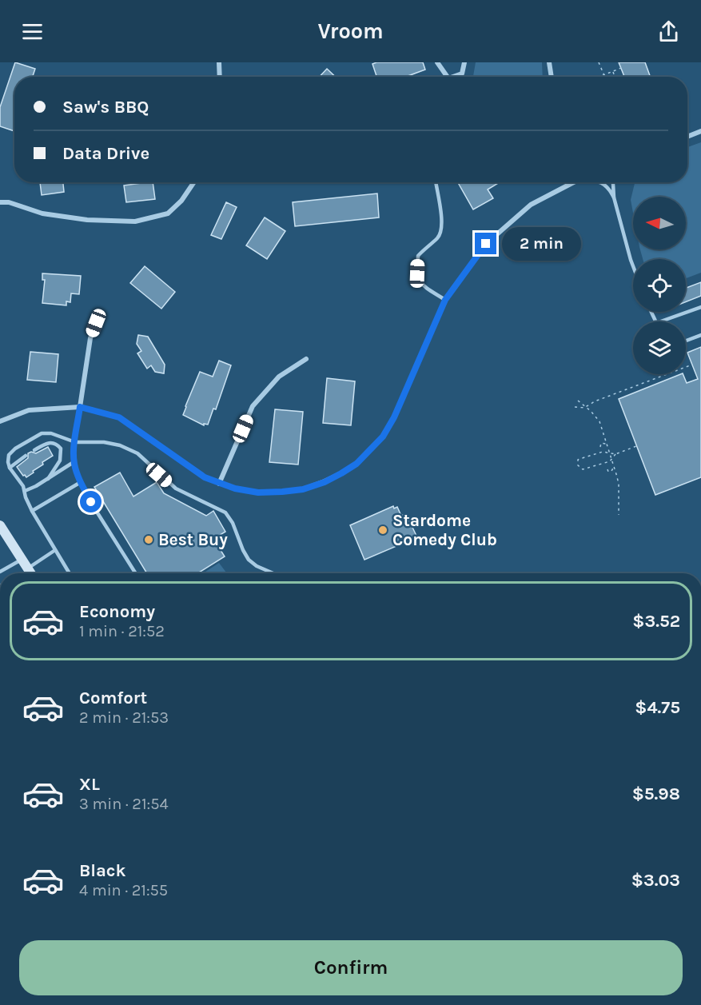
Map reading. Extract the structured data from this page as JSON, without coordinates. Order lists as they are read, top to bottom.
{
  "places": ["Stardome Comedy Club", "Best Buy"],
  "north": "left",
  "page": {
    "header": "Vroom",
    "banner": ["Saw's BBQ", "Data Drive"],
    "bubble": "2 min",
    "list": [
      {
        "name": "Economy",
        "note": "1 min · 21:52",
        "value": "$3.52"
      },
      {
        "name": "Comfort",
        "note": "2 min · 21:53",
        "value": "$4.75"
      },
      {
        "name": "XL",
        "note": "3 min · 21:54",
        "value": "$5.98"
      },
      {
        "name": "Black",
        "note": "4 min · 21:55",
        "value": "$3.03"
      }
    ],
    "buttons": "Confirm"
  }
}
